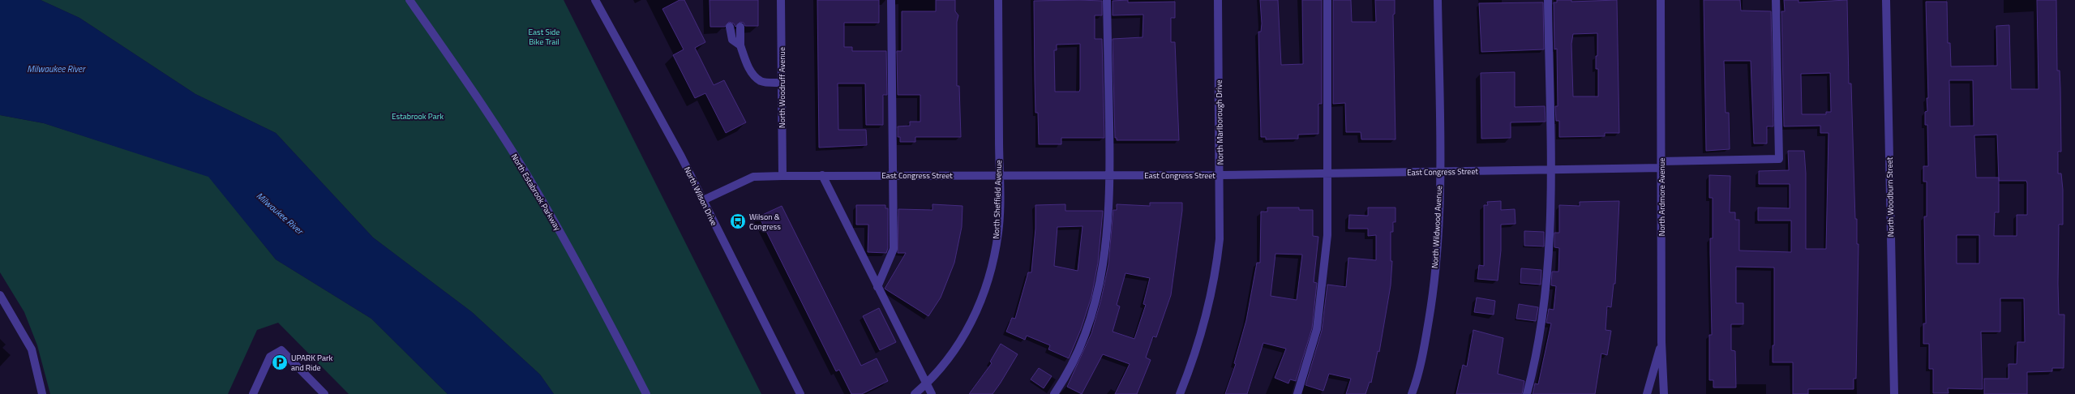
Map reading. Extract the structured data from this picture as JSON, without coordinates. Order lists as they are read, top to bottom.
{
  "streets": {
    "street": [
      "North Woodruff Avenue",
      "North Marlborough Drive",
      "East Congress Street",
      "North Estabrook Parkway",
      "North Wilson Drive",
      "North Ardmore Avenue",
      "North Woodburn Street",
      "North Sheffield Avenue",
      "North Wildwood Avenue"
    ]
  },
  "crossings": [
    ["North Woodruff Avenue", "East Congress Street"],
    ["North Marlborough Drive", "East Congress Street"],
    ["East Congress Street", "North Wilson Drive"],
    ["East Congress Street", "North Ardmore Avenue"],
    ["East Congress Street", "North Sheffield Avenue"],
    ["East Congress Street", "North Wildwood Avenue"]
  ],
  "water": ["Milwaukee River"],
  "parks": ["East Side Bike Trail", "Estabrook Park"],
  "places": {
    "bus stop": ["Wilson & Congress"],
    "parking": ["UPARK Park and Ride"]
  }
}
